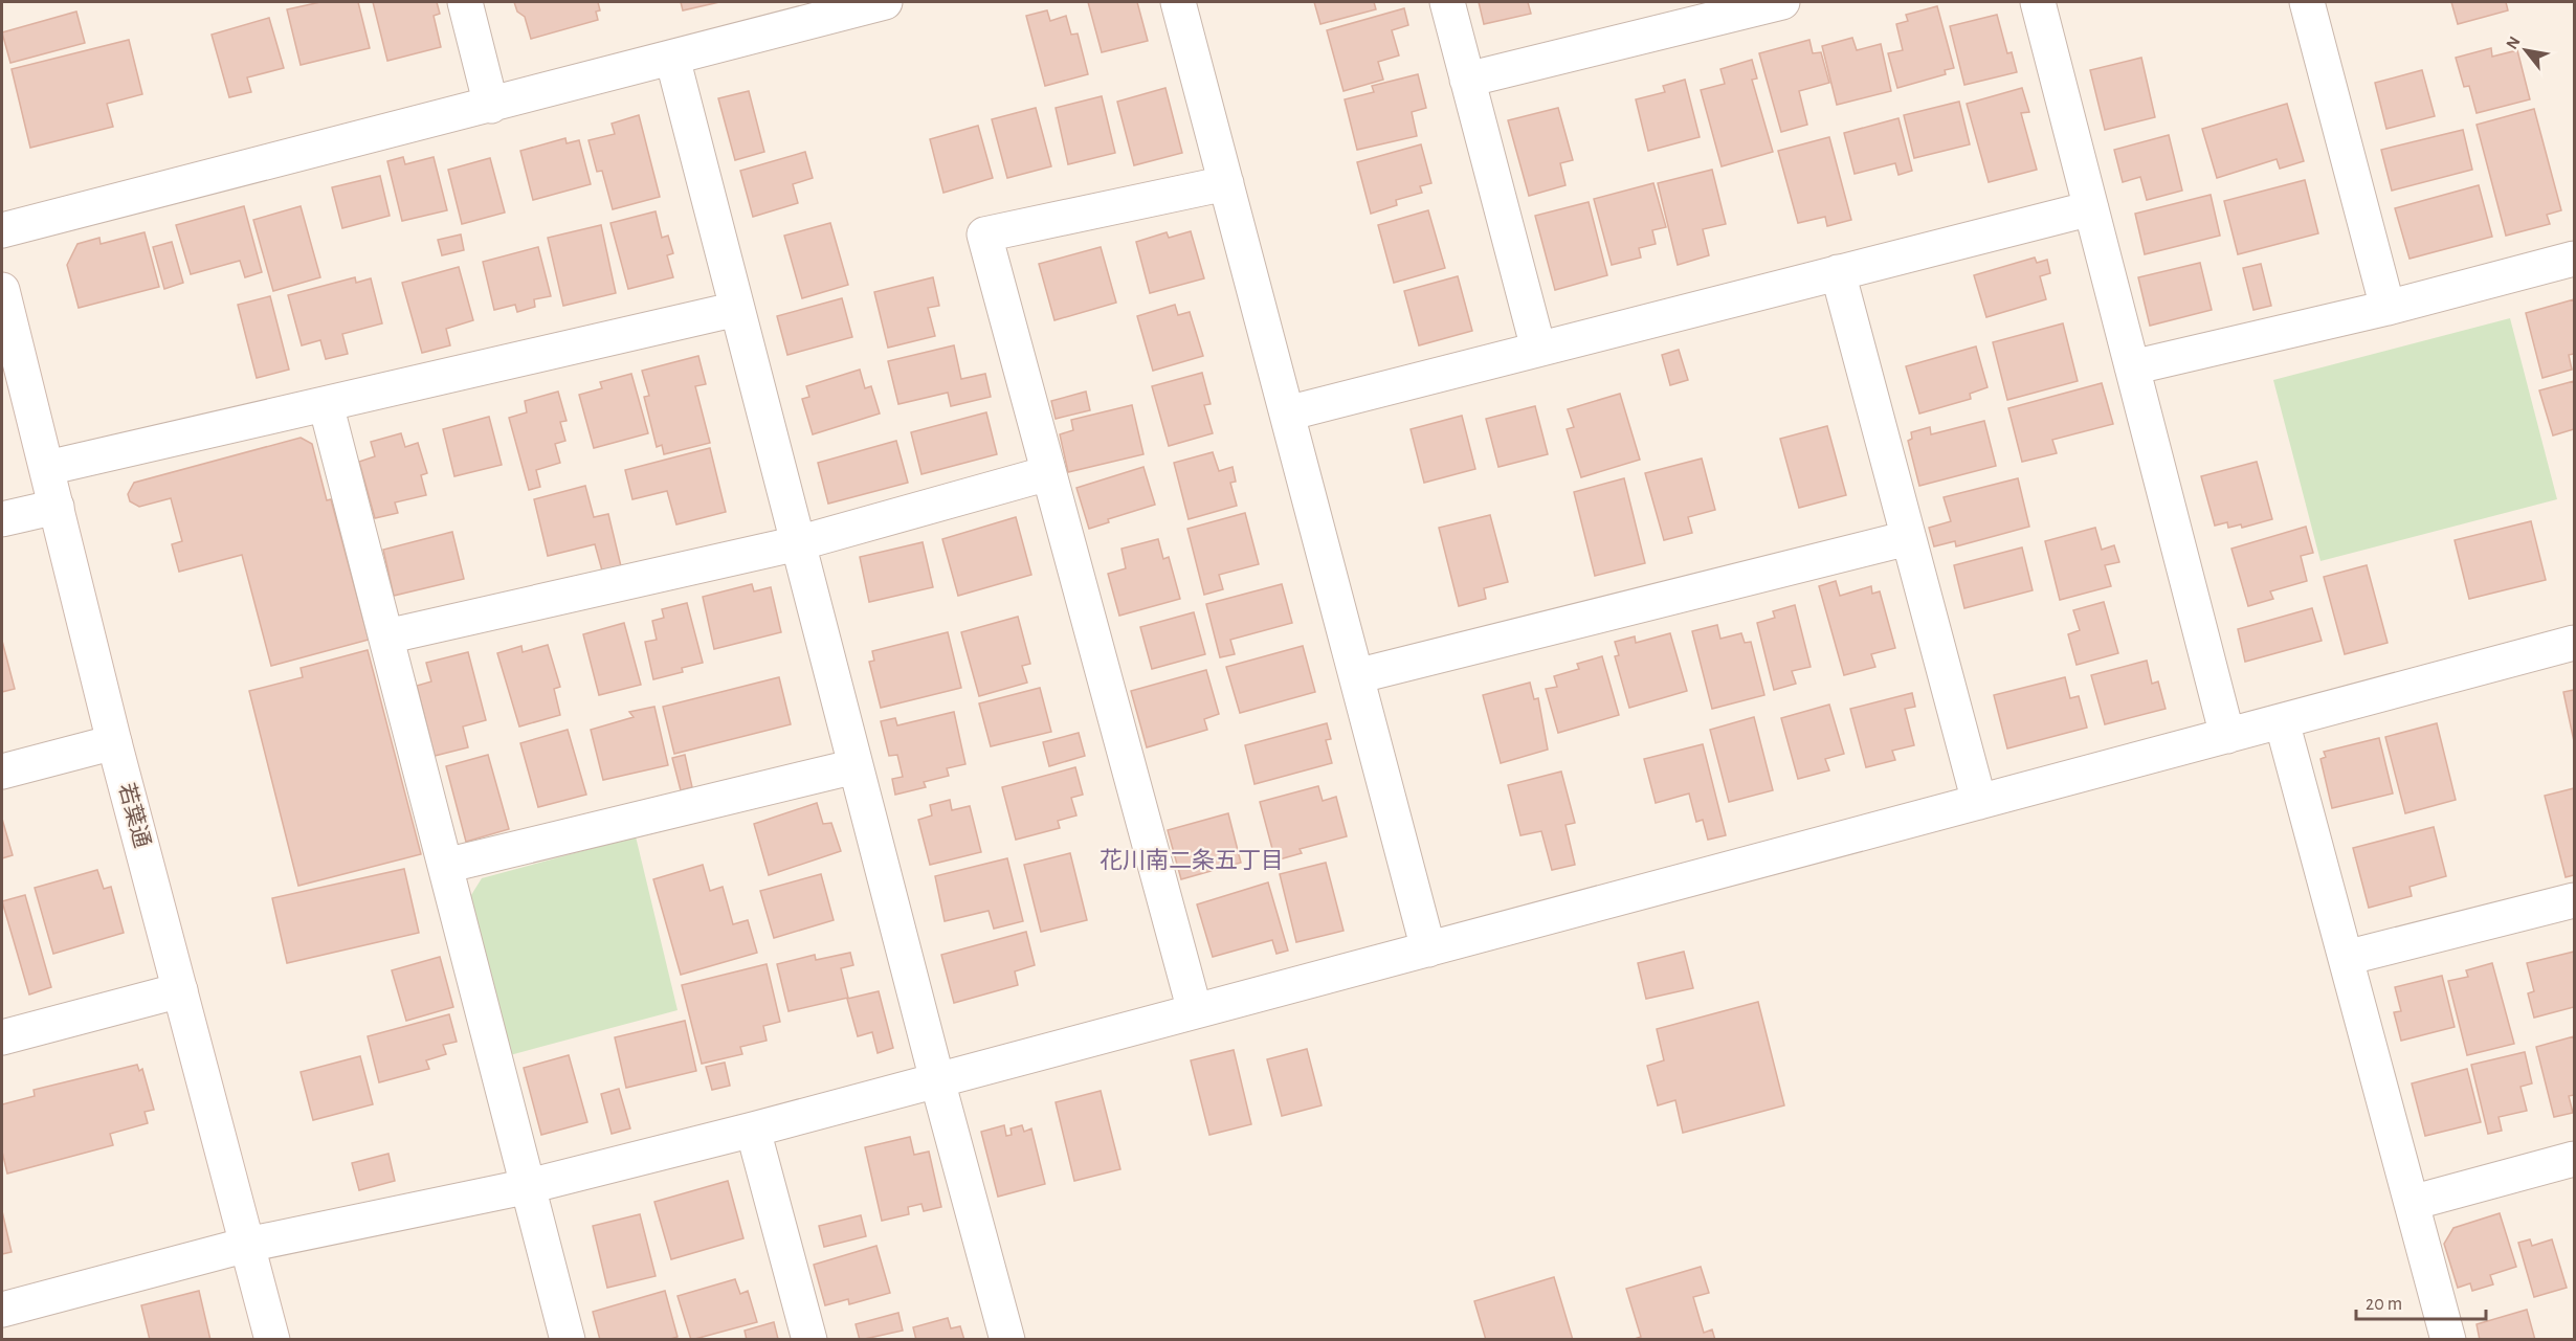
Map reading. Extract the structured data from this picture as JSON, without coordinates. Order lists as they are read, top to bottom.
{
  "streets": {
    "street": ["若葉通"]
  },
  "districts": ["花川南二条五丁目"],
  "scale_bar": "20 m",
  "north": "top left"
}
